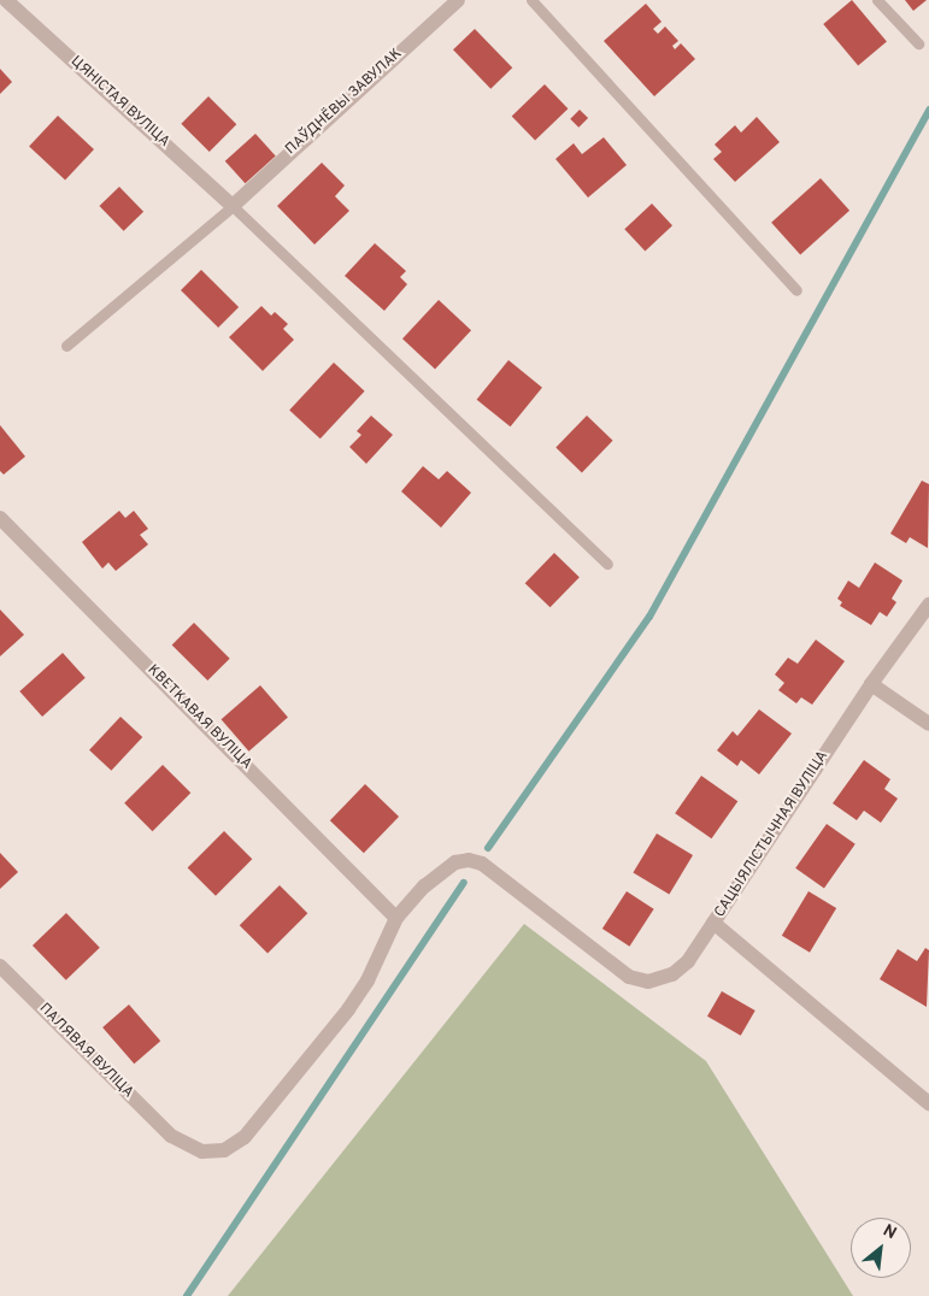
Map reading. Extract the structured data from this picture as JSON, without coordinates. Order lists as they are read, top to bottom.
{
  "streets": {
    "street": [
      "ЦЯНІСТАЯ ВУЛІЦА",
      "ПАЎДНЁВЫ ЗАВУЛАК",
      "КВЕТКАВАЯ ВУЛІЦА",
      "САЦЫЯЛІСТЫЧНАЯ ВУЛІЦА",
      "ПАЛЯВАЯ ВУЛІЦА"
    ]
  },
  "crossings": [
    ["ЦЯНІСТАЯ ВУЛІЦА", "ПАЎДНЁВЫ ЗАВУЛАК"],
    ["КВЕТКАВАЯ ВУЛІЦА", "ПАЛЯВАЯ ВУЛІЦА"],
    ["САЦЫЯЛІСТЫЧНАЯ ВУЛІЦА", "ПАЛЯВАЯ ВУЛІЦА"]
  ],
  "north": "top right"
}
